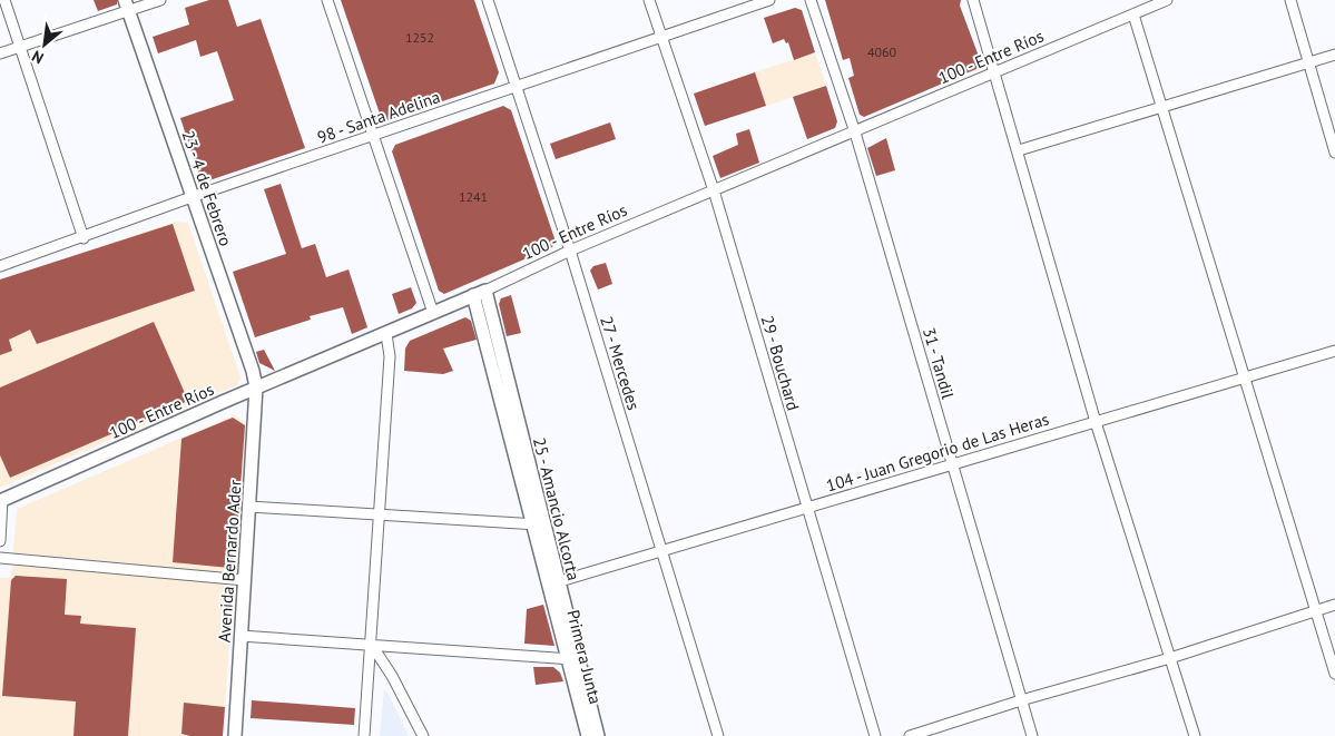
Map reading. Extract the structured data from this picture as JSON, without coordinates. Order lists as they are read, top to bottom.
{
  "streets": {
    "main road": [
      "100 - Entre Ríos",
      "23 - 4 de Febrero",
      "Avenida Bernardo Ader",
      "Primera Junta"
    ],
    "street": [
      "98 - Santa Adelina",
      "27 - Mercedes",
      "29 - Bouchard",
      "31 - Tandil",
      "104 - Juan Gregorio de Las Heras"
    ]
  },
  "crossings": [
    ["100 - Entre Ríos", "23 - 4 de Febrero"],
    ["100 - Entre Ríos", "27 - Mercedes"],
    ["100 - Entre Ríos", "29 - Bouchard"],
    ["100 - Entre Ríos", "31 - Tandil"],
    ["100 - Entre Ríos", "Avenida Bernardo Ader"],
    ["100 - Entre Ríos", "Primera Junta"],
    ["98 - Santa Adelina", "23 - 4 de Febrero"],
    ["98 - Santa Adelina", "27 - Mercedes"],
    ["98 - Santa Adelina", "29 - Bouchard"],
    ["23 - 4 de Febrero", "Avenida Bernardo Ader"],
    ["27 - Mercedes", "104 - Juan Gregorio de Las Heras"],
    ["29 - Bouchard", "104 - Juan Gregorio de Las Heras"],
    ["31 - Tandil", "104 - Juan Gregorio de Las Heras"],
    ["104 - Juan Gregorio de Las Heras", "Primera Junta"]
  ],
  "house_numbers": ["1252", "4060", "1241"],
  "north": "bottom left"
}
